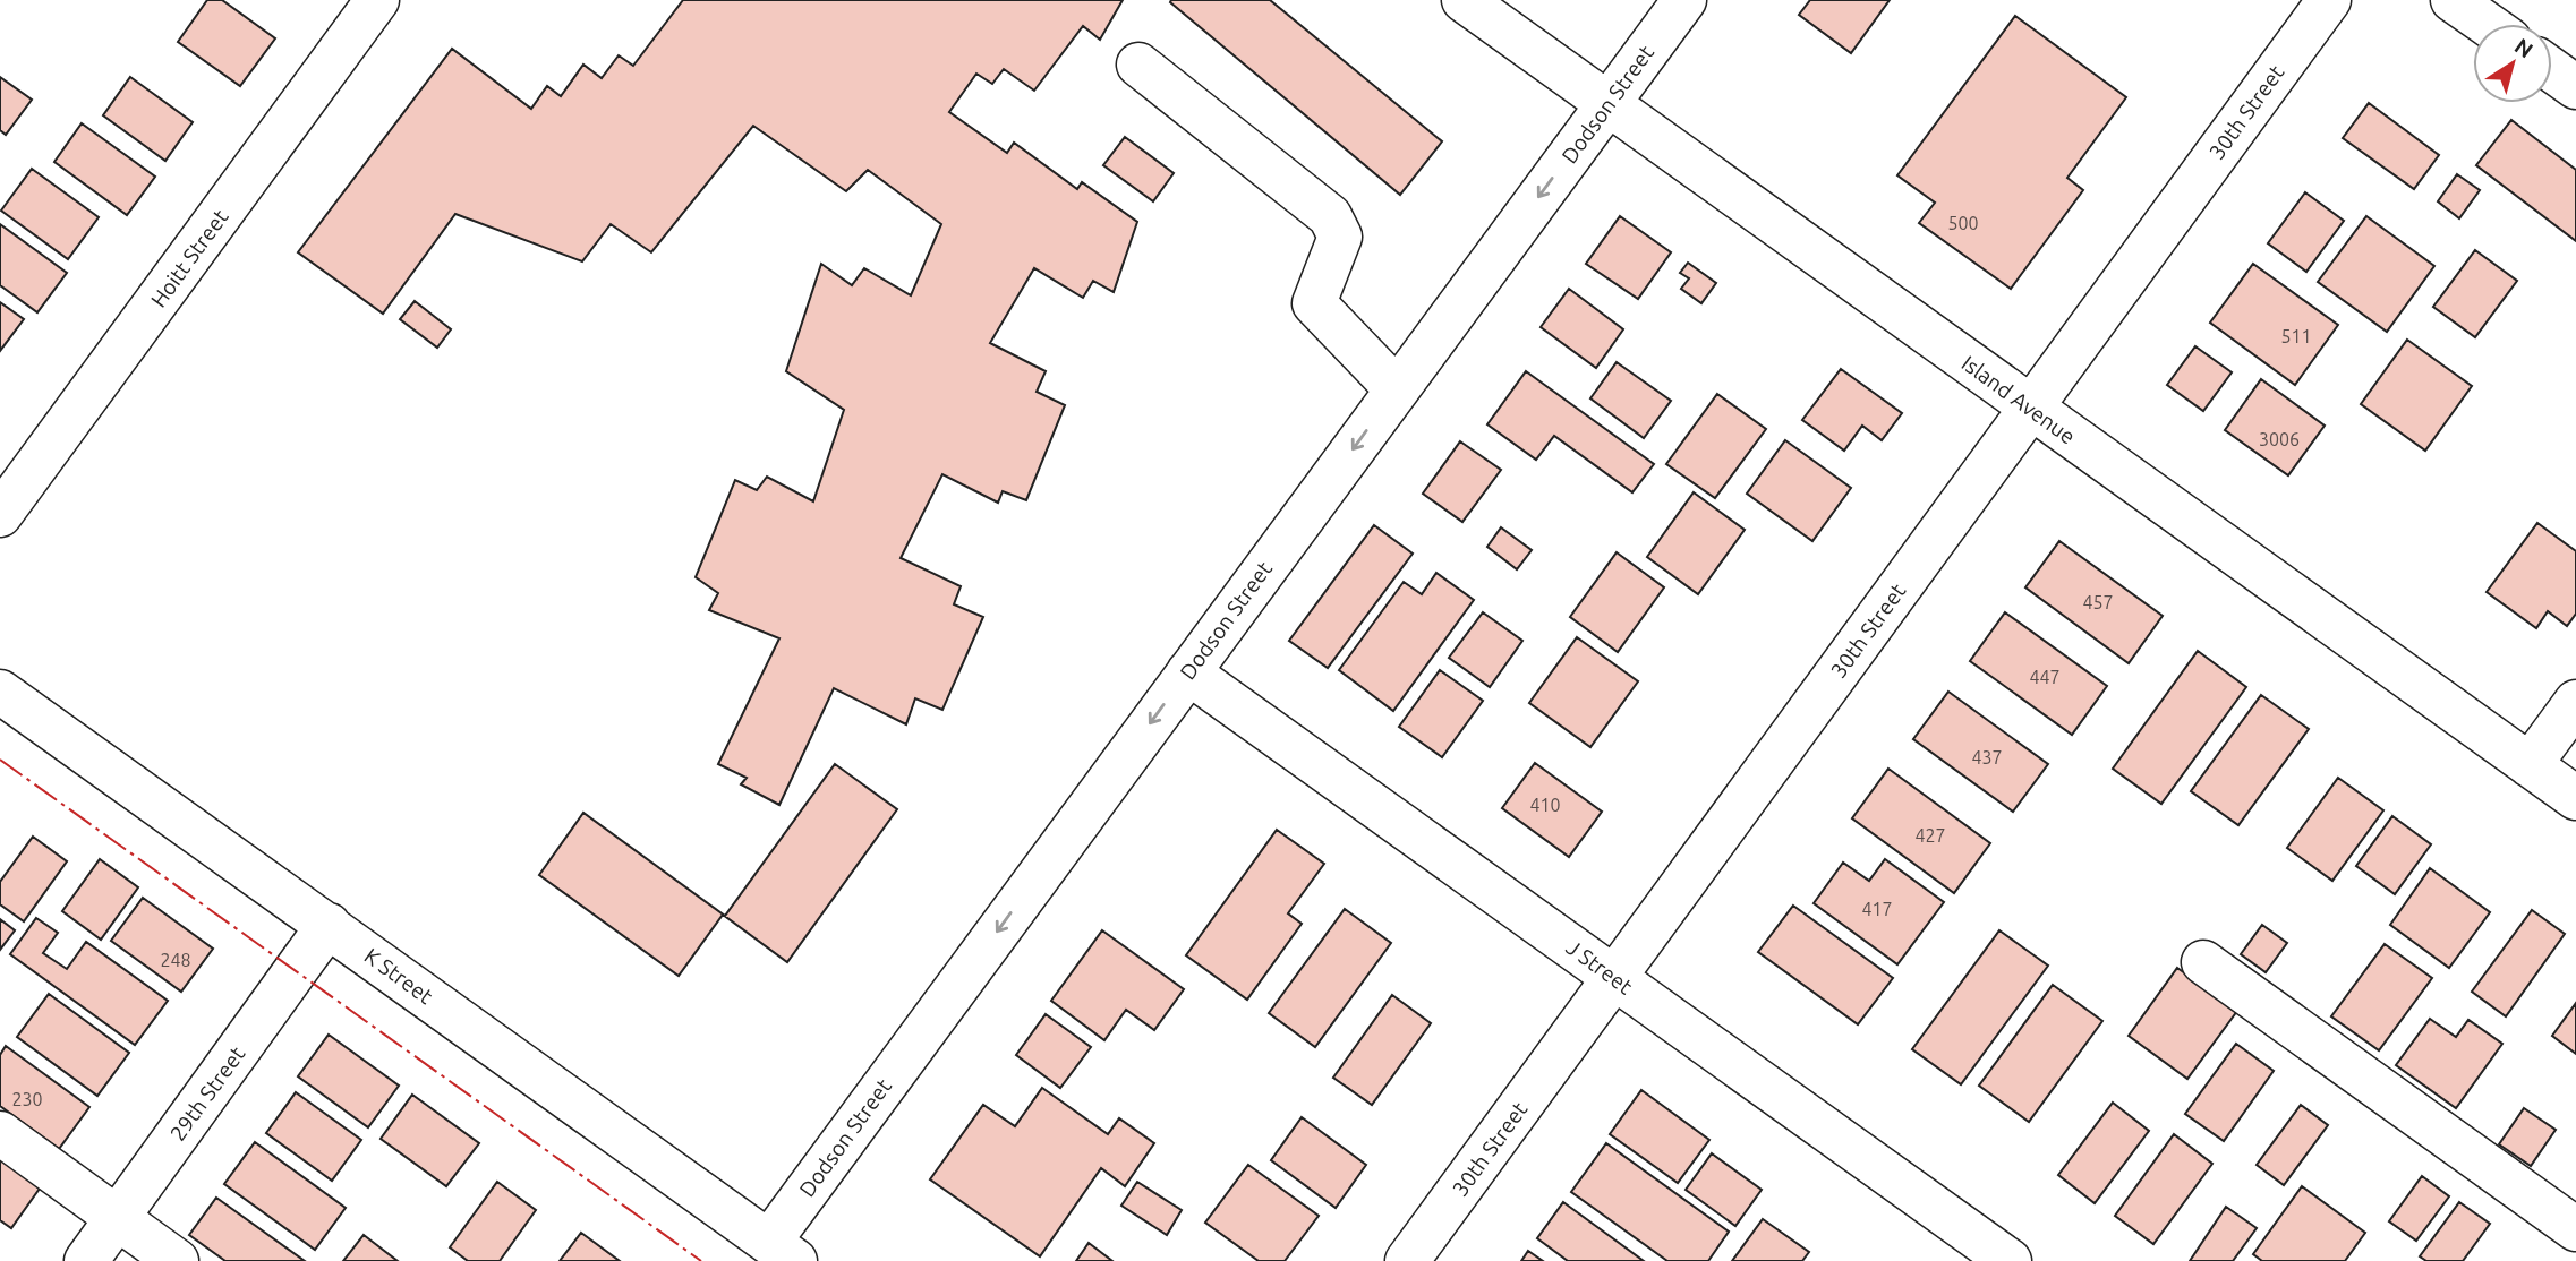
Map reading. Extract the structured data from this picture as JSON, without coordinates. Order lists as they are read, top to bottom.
{
  "streets": {
    "street": [
      "Dodson Street",
      "30th Street",
      "Hoitt Street",
      "Island Avenue",
      "J Street",
      "K Street",
      "29th Street"
    ]
  },
  "crossings": [
    ["Dodson Street", "Island Avenue"],
    ["Dodson Street", "J Street"],
    ["Dodson Street", "K Street"],
    ["30th Street", "Island Avenue"],
    ["30th Street", "J Street"],
    ["K Street", "29th Street"]
  ],
  "one_way": ["Dodson Street"],
  "house_numbers": [
    "500",
    "511",
    "3006",
    "457",
    "447",
    "437",
    "410",
    "427",
    "417",
    "248",
    "230"
  ],
  "north": "top right"
}
